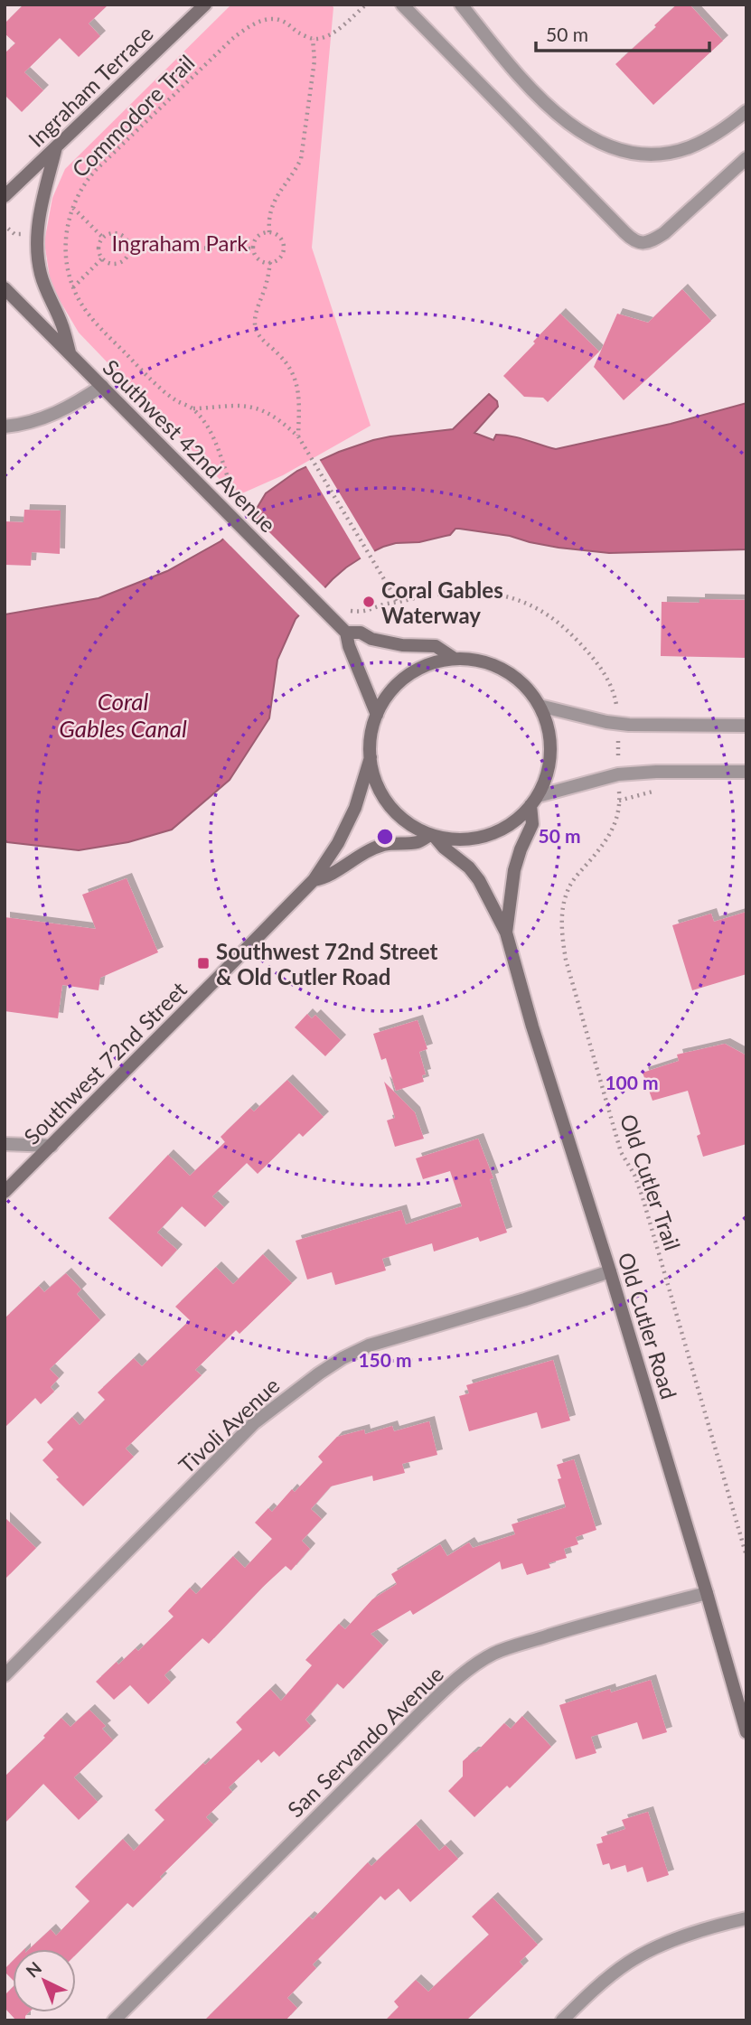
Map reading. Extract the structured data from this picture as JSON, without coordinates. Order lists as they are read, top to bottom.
{
  "streets": {
    "main road": [
      "Ingraham Terrace",
      "Southwest 42nd Avenue",
      "Southwest 72nd Street",
      "Old Cutler Road"
    ],
    "street": ["Tivoli Avenue", "San Servando Avenue"],
    "path": ["Commodore Trail", "Old Cutler Trail"]
  },
  "crossings": [
    ["Southwest 42nd Avenue", "Southwest 72nd Street"],
    ["Southwest 42nd Avenue", "Old Cutler Road"],
    ["Southwest 72nd Street", "Old Cutler Road"],
    ["Old Cutler Road", "Tivoli Avenue"],
    ["Old Cutler Road", "San Servando Avenue"]
  ],
  "water": ["Coral Gables Canal"],
  "parks": ["Ingraham Park"],
  "places": {
    "other": ["Coral Gables Waterway"],
    "transit": ["Southwest 72nd Street & Old Cutler Road"]
  },
  "scale_bar": "50 m",
  "north": "top left",
  "rings": ["50 m", "100 m", "150 m"]
}
